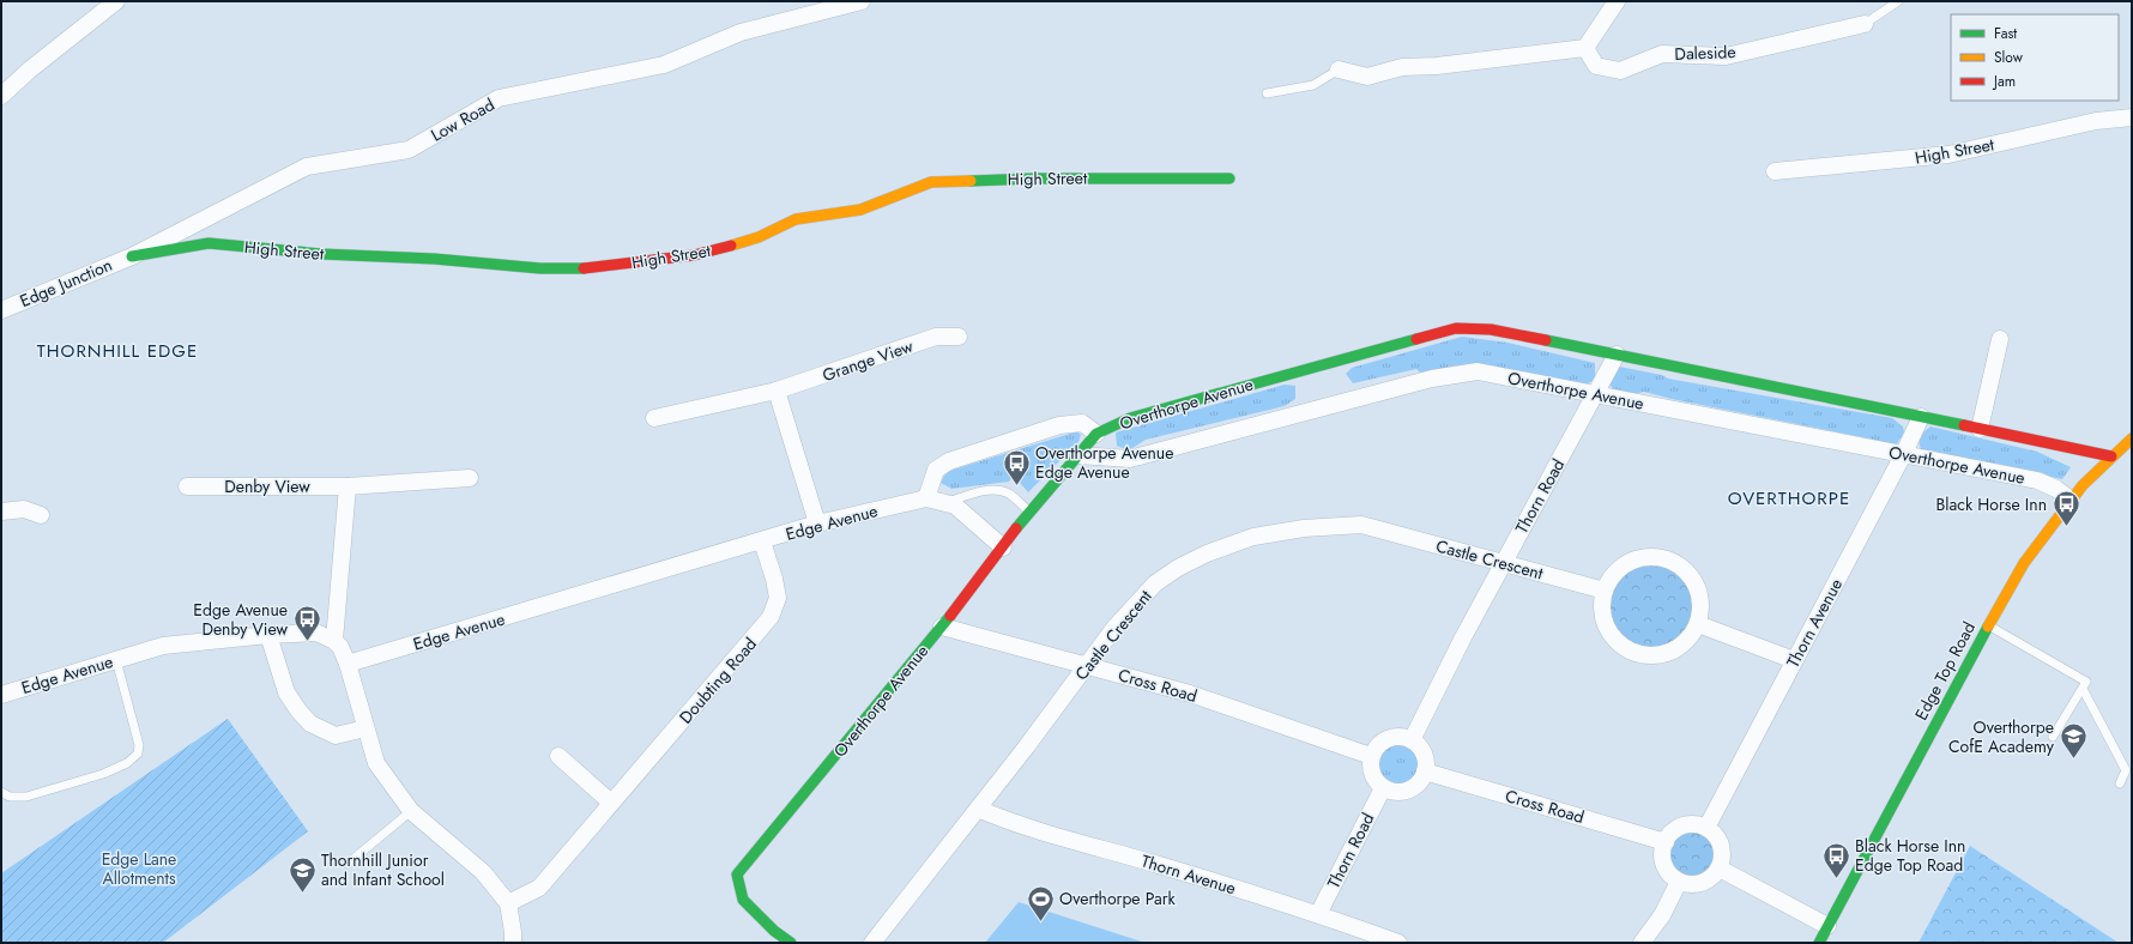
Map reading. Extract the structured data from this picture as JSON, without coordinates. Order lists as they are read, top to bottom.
{
  "streets": {
    "street": [
      "Daleside",
      "Low Road",
      "High Street",
      "Edge Junction",
      "Grange View",
      "Overthorpe Avenue",
      "Denby View",
      "Thorn Road",
      "Edge Avenue",
      "Castle Crescent",
      "Thorn Avenue",
      "Edge Top Road",
      "Doubting Road",
      "Cross Road"
    ]
  },
  "crossings": [
    ["Low Road", "High Street"],
    ["Low Road", "Edge Junction"],
    ["High Street", "Edge Junction"],
    ["Overthorpe Avenue", "Thorn Road"],
    ["Overthorpe Avenue", "Edge Avenue"],
    ["Overthorpe Avenue", "Thorn Avenue"],
    ["Overthorpe Avenue", "Edge Top Road"],
    ["Overthorpe Avenue", "Cross Road"],
    ["Thorn Road", "Castle Crescent"],
    ["Thorn Road", "Thorn Avenue"],
    ["Thorn Road", "Cross Road"],
    ["Edge Avenue", "Doubting Road"],
    ["Castle Crescent", "Thorn Avenue"],
    ["Castle Crescent", "Cross Road"],
    ["Thorn Avenue", "Cross Road"]
  ],
  "districts": ["THORNHILL EDGE", "OVERTHORPE"],
  "parks": ["Edge Lane Allotments"],
  "places": {
    "bus stop": [
      "Overthorpe Avenue Edge Avenue",
      "Black Horse Inn",
      "Edge Avenue Denby View",
      "Black Horse Inn Edge Top Road"
    ],
    "school or university": ["Overthorpe CofE Academy", "Thornhill Junior and Infant School"],
    "sports": ["Overthorpe Park"]
  },
  "legend": ["Fast", "Slow", "Jam"]
}
